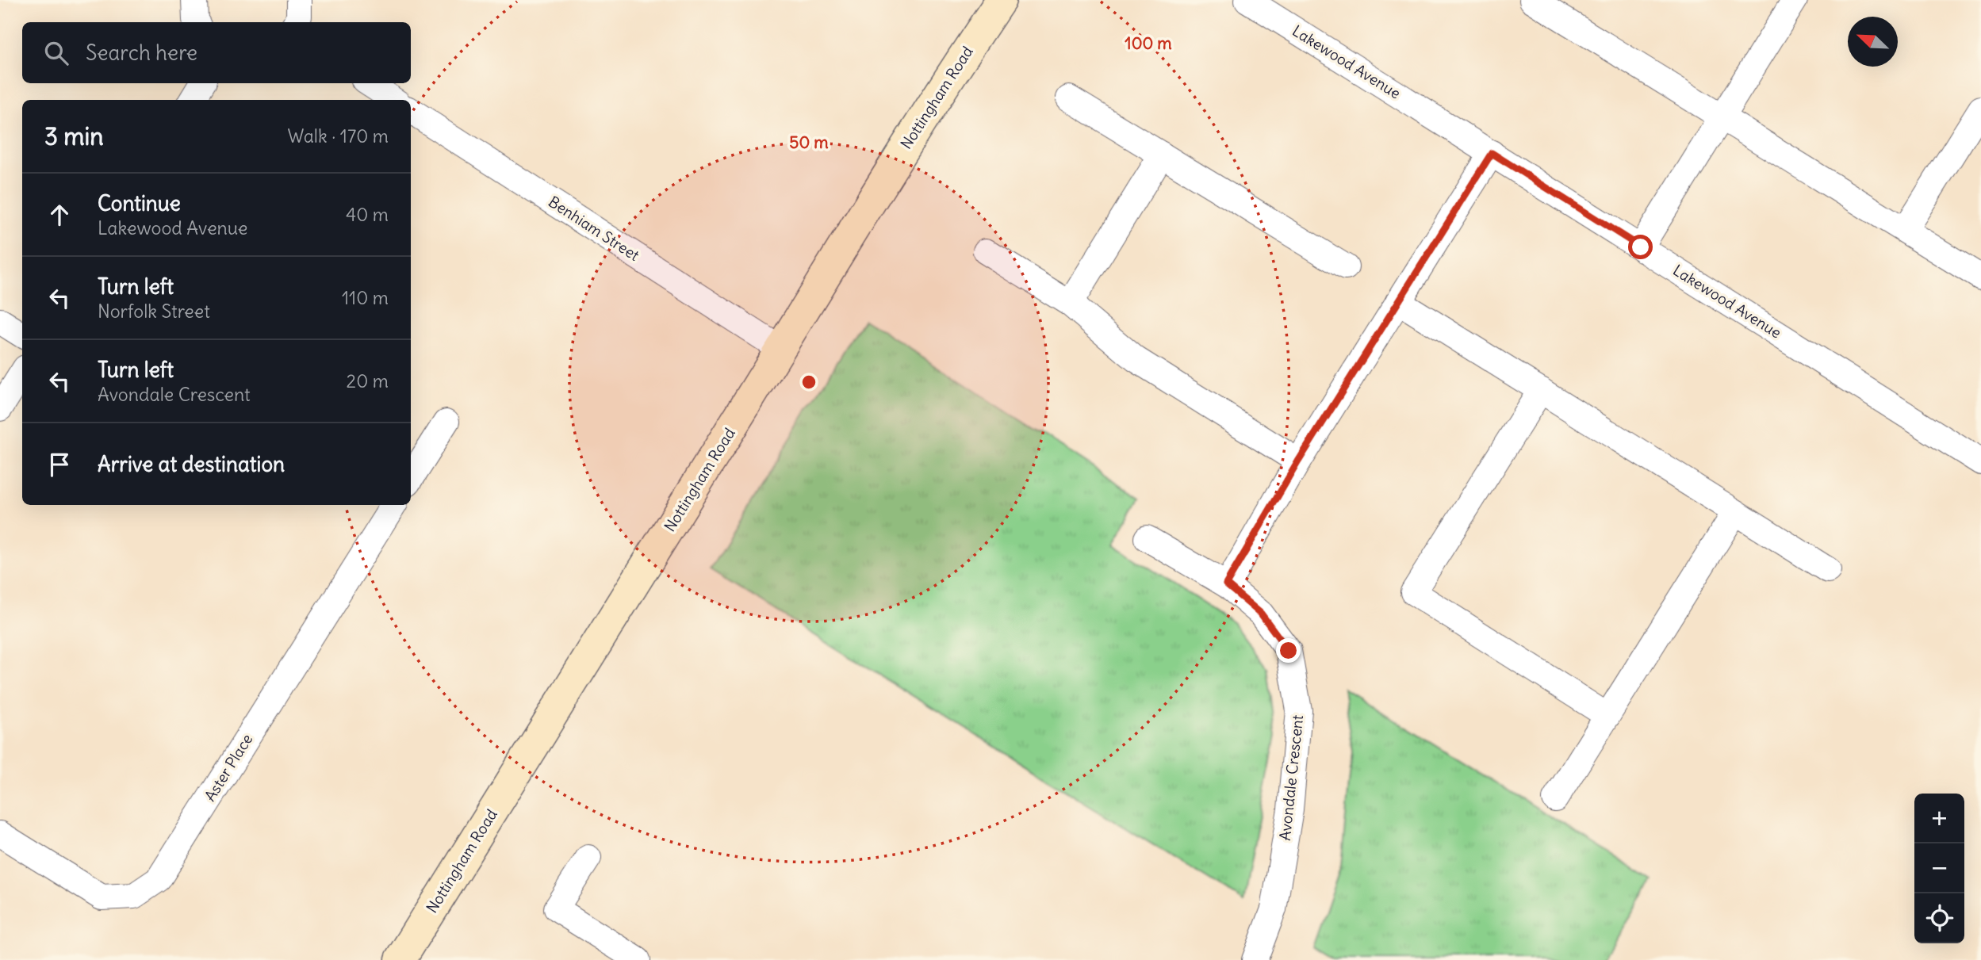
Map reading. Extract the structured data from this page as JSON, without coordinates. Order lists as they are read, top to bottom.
{
  "streets": {
    "street": [
      "Lakewood Avenue",
      "Nottingham Road",
      "Benhiam Street",
      "Aster Place",
      "Avondale Crescent"
    ]
  },
  "crossings": [
    ["Nottingham Road", "Benhiam Street"]
  ],
  "north": "top left",
  "page": {
    "search": "Search here",
    "heading": ["3 min", "Walk · 170 m"],
    "list": [
      ["Continue", "Lakewood Avenue", "40 m"],
      ["Turn left", "Norfolk Street", "110 m"],
      ["Turn left", "Avondale Crescent", "20 m"],
      "Arrive at destination"
    ],
    "map_buttons": ["+", "−"]
  },
  "rings": ["100 m", "50 m"]
}
